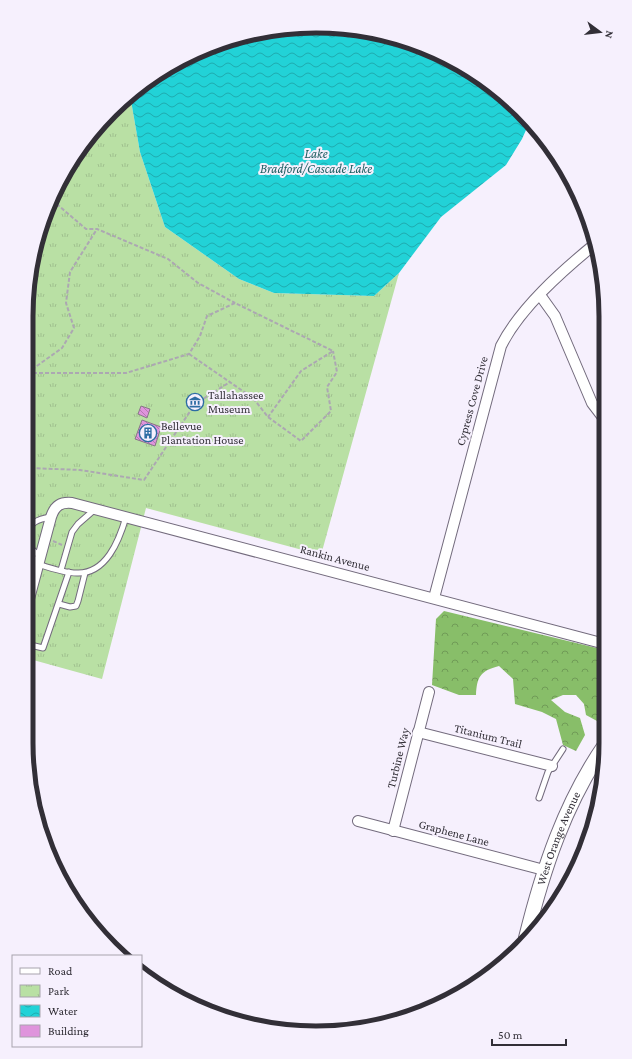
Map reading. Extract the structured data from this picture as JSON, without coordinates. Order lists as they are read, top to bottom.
{
  "streets": {
    "main road": ["West Orange Avenue"],
    "street": [
      "Cypress Cove Drive",
      "Rankin Avenue",
      "Titanium Trail",
      "Turbine Way",
      "Graphene Lane"
    ]
  },
  "crossings": [
    ["Cypress Cove Drive", "Rankin Avenue"],
    ["Titanium Trail", "Turbine Way"],
    ["Turbine Way", "Graphene Lane"],
    ["Graphene Lane", "West Orange Avenue"]
  ],
  "water": ["Lake Bradford/Cascade Lake"],
  "places": {
    "museum": ["Tallahassee Museum"],
    "building": ["Bellevue Plantation House"]
  },
  "legend": [
    "Road",
    "Park",
    "Water",
    "Building"
  ],
  "scale_bar": "50 m",
  "north": "right"
}
